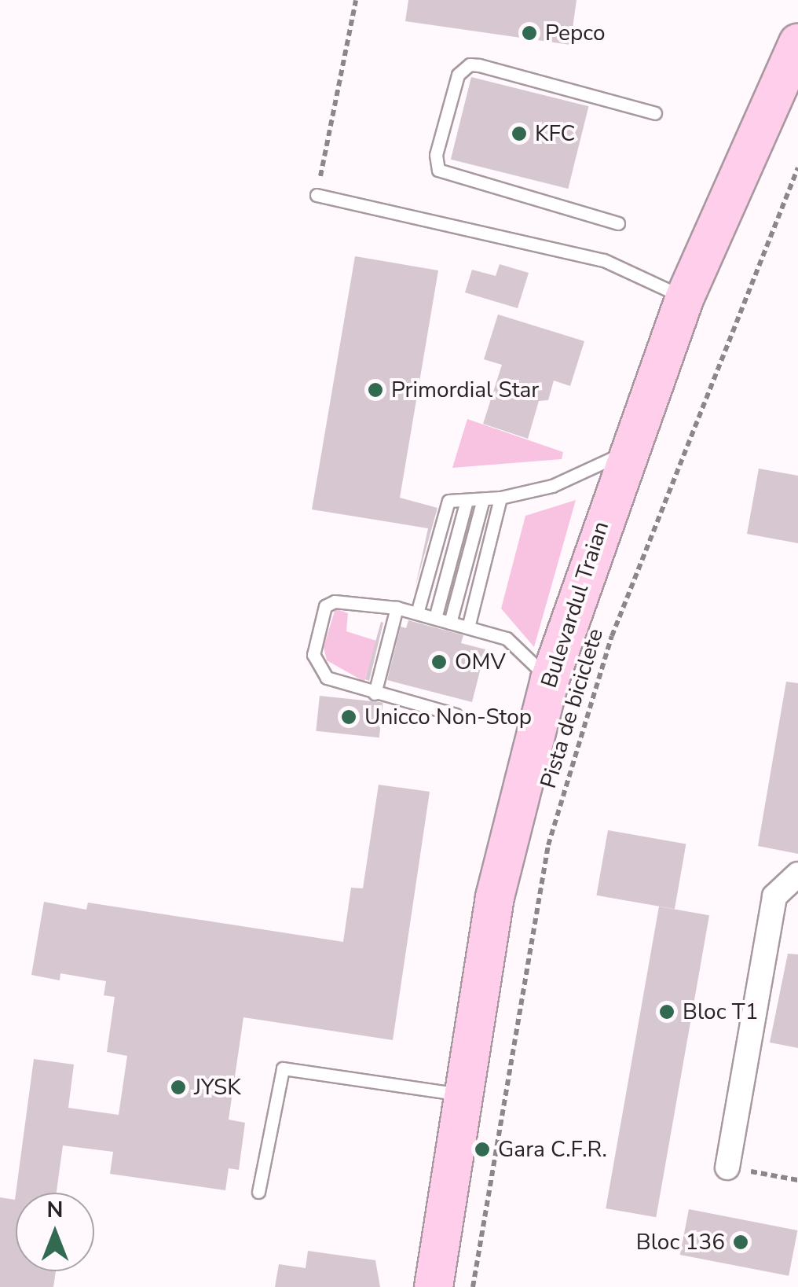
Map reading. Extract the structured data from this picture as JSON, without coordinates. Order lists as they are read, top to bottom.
{
  "streets": {
    "main road": ["Bulevardul Traian"],
    "path": ["Pista de biciclete"]
  },
  "places": [
    "Pepco",
    "KFC",
    "Primordial Star",
    "OMV",
    "Unicco Non-Stop",
    "Bloc T1",
    "JYSK",
    "Gara C.F.R.",
    "Bloc 136"
  ],
  "north": "top"
}
